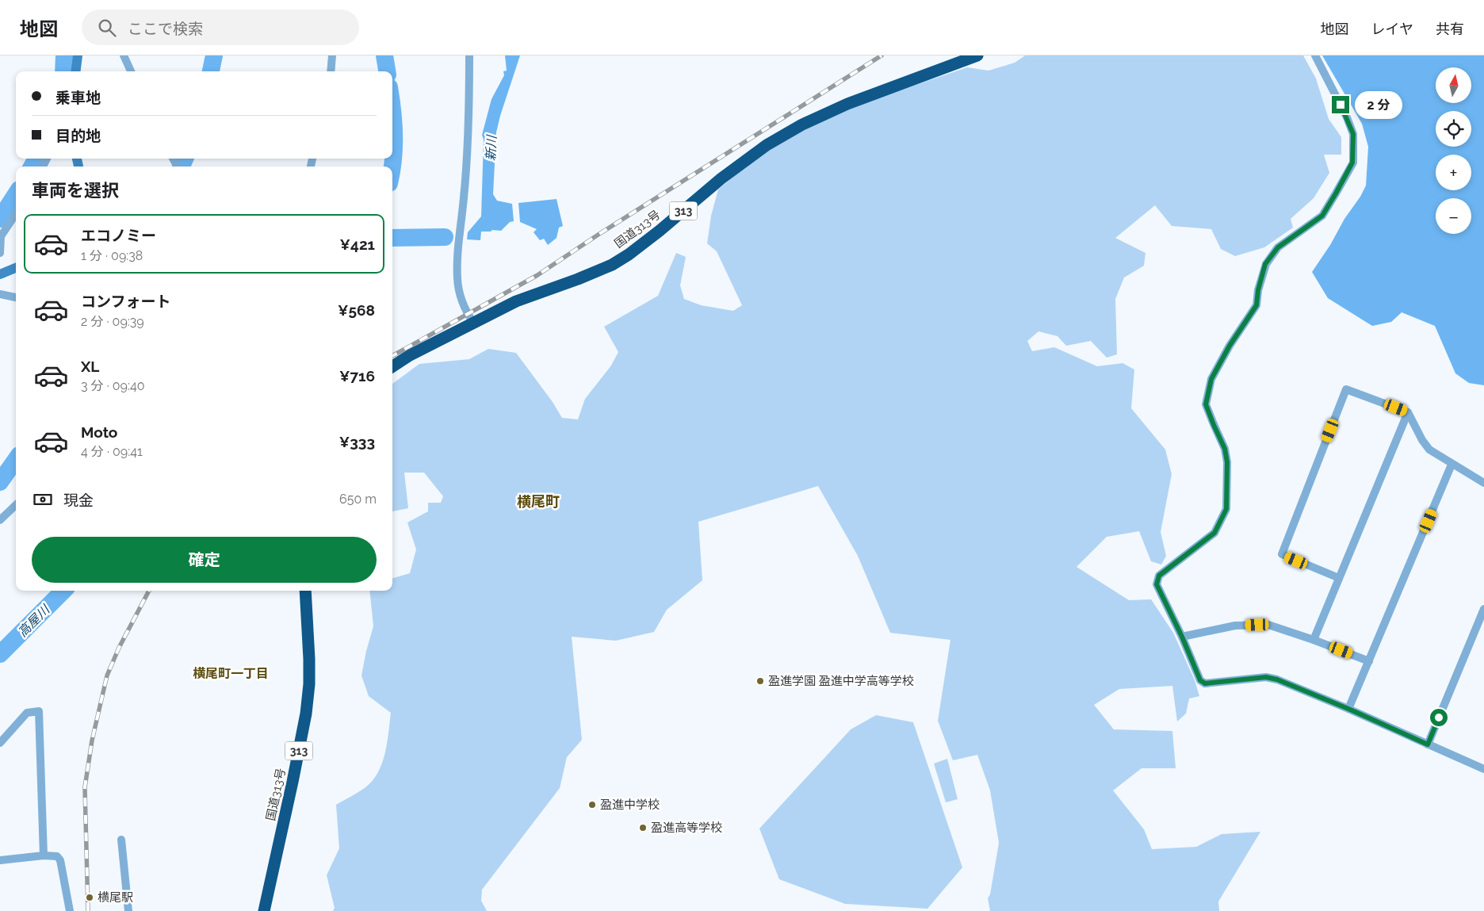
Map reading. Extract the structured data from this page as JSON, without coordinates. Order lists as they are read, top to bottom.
{
  "streets": {
    "highway": ["313", "国道313号"]
  },
  "districts": ["横尾町", "横尾町一丁目"],
  "water": ["新川", "高屋川"],
  "places": [
    "盈進学園 盈進中学高等学校",
    "盈進中学校",
    "盈進高等学校",
    "横尾駅"
  ],
  "north": "top",
  "page": {
    "header": "地図",
    "search": "ここで検索",
    "nav": ["地図", "レイヤ", "共有"],
    "map_buttons": ["+", "−"],
    "banner": ["乗車地", "目的地"],
    "bubble": "2 分",
    "heading": "車両を選択",
    "list": [
      {
        "name": "エコノミー",
        "note": "1 分 · 09:38",
        "value": "¥421"
      },
      {
        "name": "コンフォート",
        "note": "2 分 · 09:39",
        "value": "¥568"
      },
      {
        "name": "XL",
        "note": "3 分 · 09:40",
        "value": "¥716"
      },
      {
        "name": "Moto",
        "note": "4 分 · 09:41",
        "value": "¥333"
      }
    ],
    "pay": ["現金", "650 m"],
    "buttons": "確定"
  }
}
